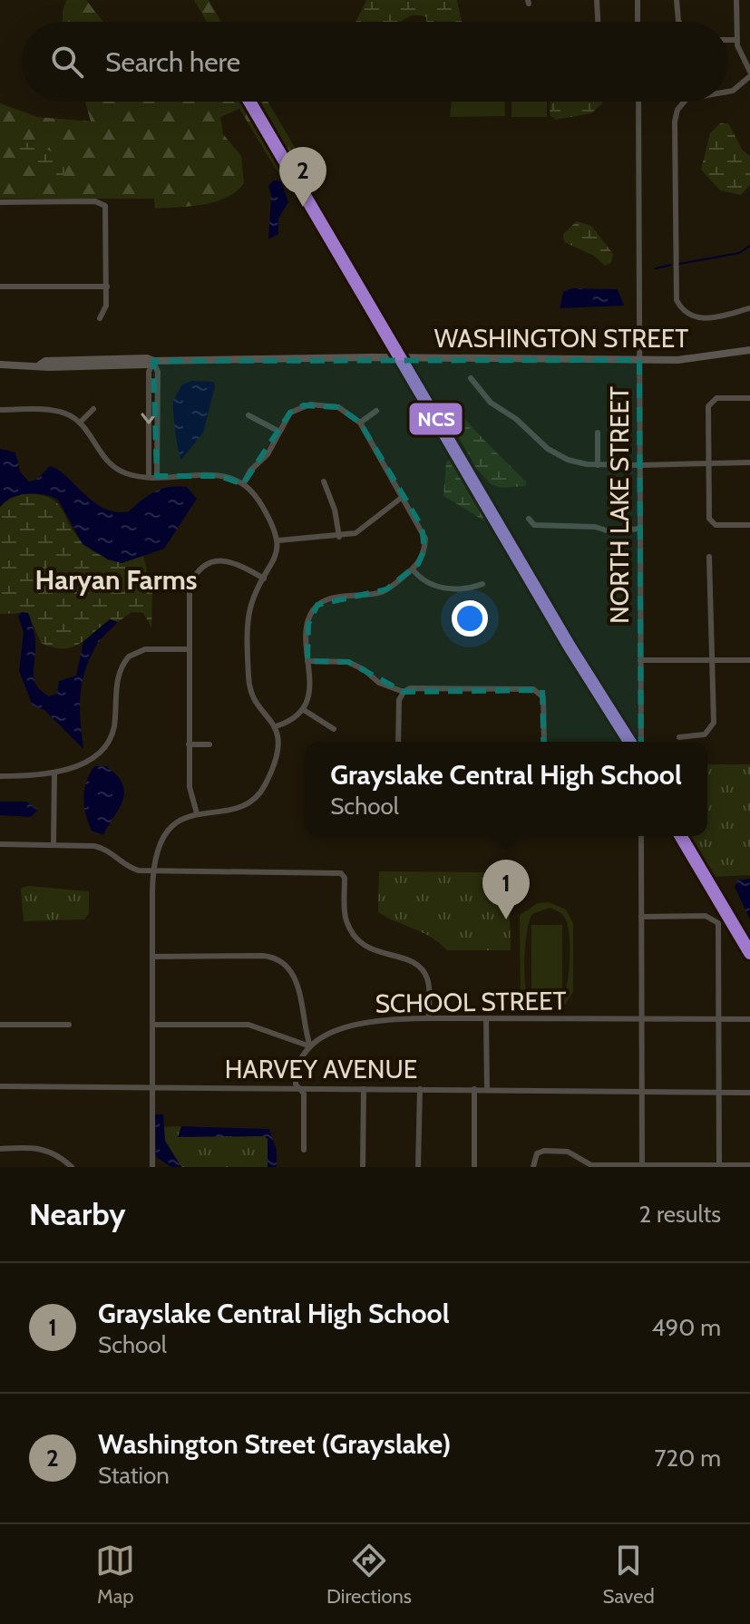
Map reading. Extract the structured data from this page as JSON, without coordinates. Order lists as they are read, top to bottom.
{
  "streets": {
    "main road": ["WASHINGTON STREET"],
    "street": ["NORTH LAKE STREET", "SCHOOL STREET", "HARVEY AVENUE"]
  },
  "crossings": [
    ["WASHINGTON STREET", "NORTH LAKE STREET"]
  ],
  "districts": ["Haryan Farms"],
  "lines": ["transit line NCS"],
  "page": {
    "search": "Search here",
    "pins": ["2", "1"],
    "popup": ["Grayslake Central High School", "School"],
    "heading": ["Nearby", "2 results"],
    "list": [
      {
        "mark": "1",
        "name": "Grayslake Central High School",
        "note": "School",
        "value": "490 m"
      },
      {
        "mark": "2",
        "name": "Washington Street (Grayslake)",
        "note": "Station",
        "value": "720 m"
      }
    ],
    "nav": ["Map", "Directions", "Saved"]
  }
}
